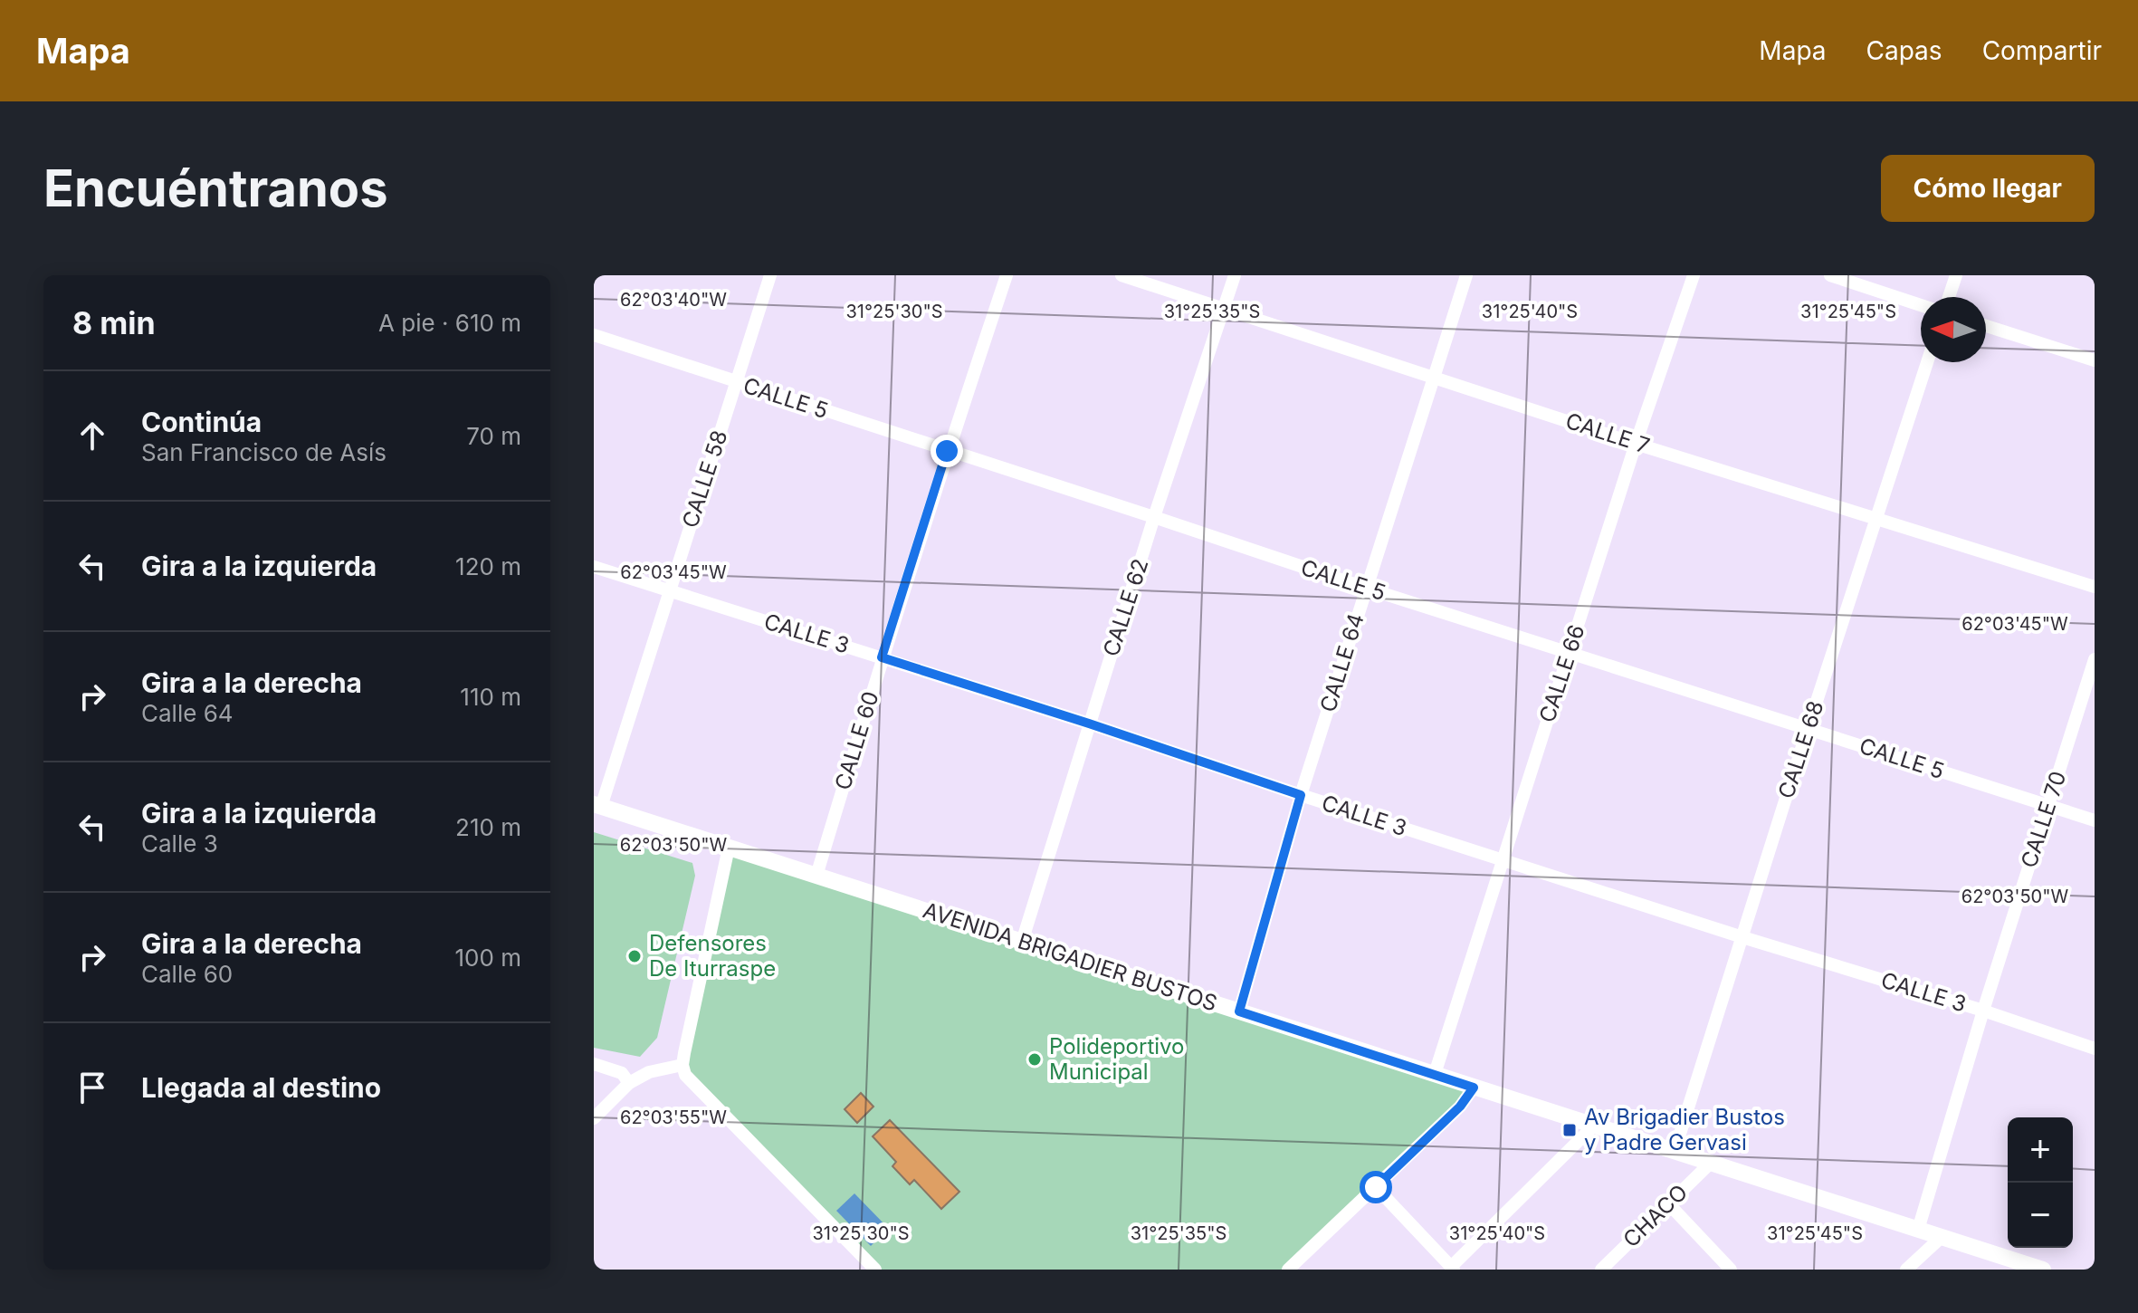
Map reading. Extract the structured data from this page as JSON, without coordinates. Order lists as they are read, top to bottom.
{
  "streets": {
    "street": [
      "CALLE 5",
      "CALLE 7",
      "CALLE 58",
      "CALLE 62",
      "CALLE 3",
      "CALLE 64",
      "CALLE 66",
      "CALLE 60",
      "CALLE 68",
      "CALLE 70",
      "AVENIDA BRIGADIER BUSTOS",
      "CHACO"
    ]
  },
  "crossings": [
    ["CALLE 5", "CALLE 58"],
    ["CALLE 5", "CALLE 62"],
    ["CALLE 5", "CALLE 64"],
    ["CALLE 5", "CALLE 66"],
    ["CALLE 5", "CALLE 60"],
    ["CALLE 5", "CALLE 68"],
    ["CALLE 5", "CALLE 70"],
    ["CALLE 7", "CALLE 62"],
    ["CALLE 7", "CALLE 64"],
    ["CALLE 7", "CALLE 66"],
    ["CALLE 7", "CALLE 68"],
    ["CALLE 58", "CALLE 3"],
    ["CALLE 58", "AVENIDA BRIGADIER BUSTOS"],
    ["CALLE 62", "CALLE 3"],
    ["CALLE 62", "AVENIDA BRIGADIER BUSTOS"],
    ["CALLE 3", "CALLE 64"],
    ["CALLE 3", "CALLE 66"],
    ["CALLE 3", "CALLE 60"],
    ["CALLE 3", "CALLE 68"],
    ["CALLE 3", "CALLE 70"],
    ["CALLE 64", "AVENIDA BRIGADIER BUSTOS"],
    ["CALLE 66", "AVENIDA BRIGADIER BUSTOS"],
    ["CALLE 60", "AVENIDA BRIGADIER BUSTOS"],
    ["CALLE 68", "AVENIDA BRIGADIER BUSTOS"],
    ["CALLE 70", "AVENIDA BRIGADIER BUSTOS"],
    ["AVENIDA BRIGADIER BUSTOS", "CHACO"]
  ],
  "places": {
    "other": ["Defensores De Iturraspe", "Polideportivo Municipal"],
    "transit": ["Av Brigadier Bustos y Padre Gervasi"]
  },
  "north": "left",
  "page": {
    "header": "Mapa",
    "nav": ["Mapa", "Capas", "Compartir"],
    "buttons": "Cómo llegar",
    "title": "Encuéntranos",
    "heading": ["8 min", "A pie · 610 m"],
    "list": [
      ["Continúa", "San Francisco de Asís", "70 m"],
      ["Gira a la izquierda", "120 m"],
      ["Gira a la derecha", "Calle 64", "110 m"],
      ["Gira a la izquierda", "Calle 3", "210 m"],
      ["Gira a la derecha", "Calle 60", "100 m"],
      "Llegada al destino"
    ],
    "map_buttons": ["+", "−"]
  },
  "coordinates": [
    "62°03'40\"W",
    "31°25'30\"S",
    "31°25'35\"S",
    "31°25'40\"S",
    "31°25'45\"S",
    "62°03'45\"W",
    "62°03'50\"W",
    "62°03'55\"W"
  ]
}
